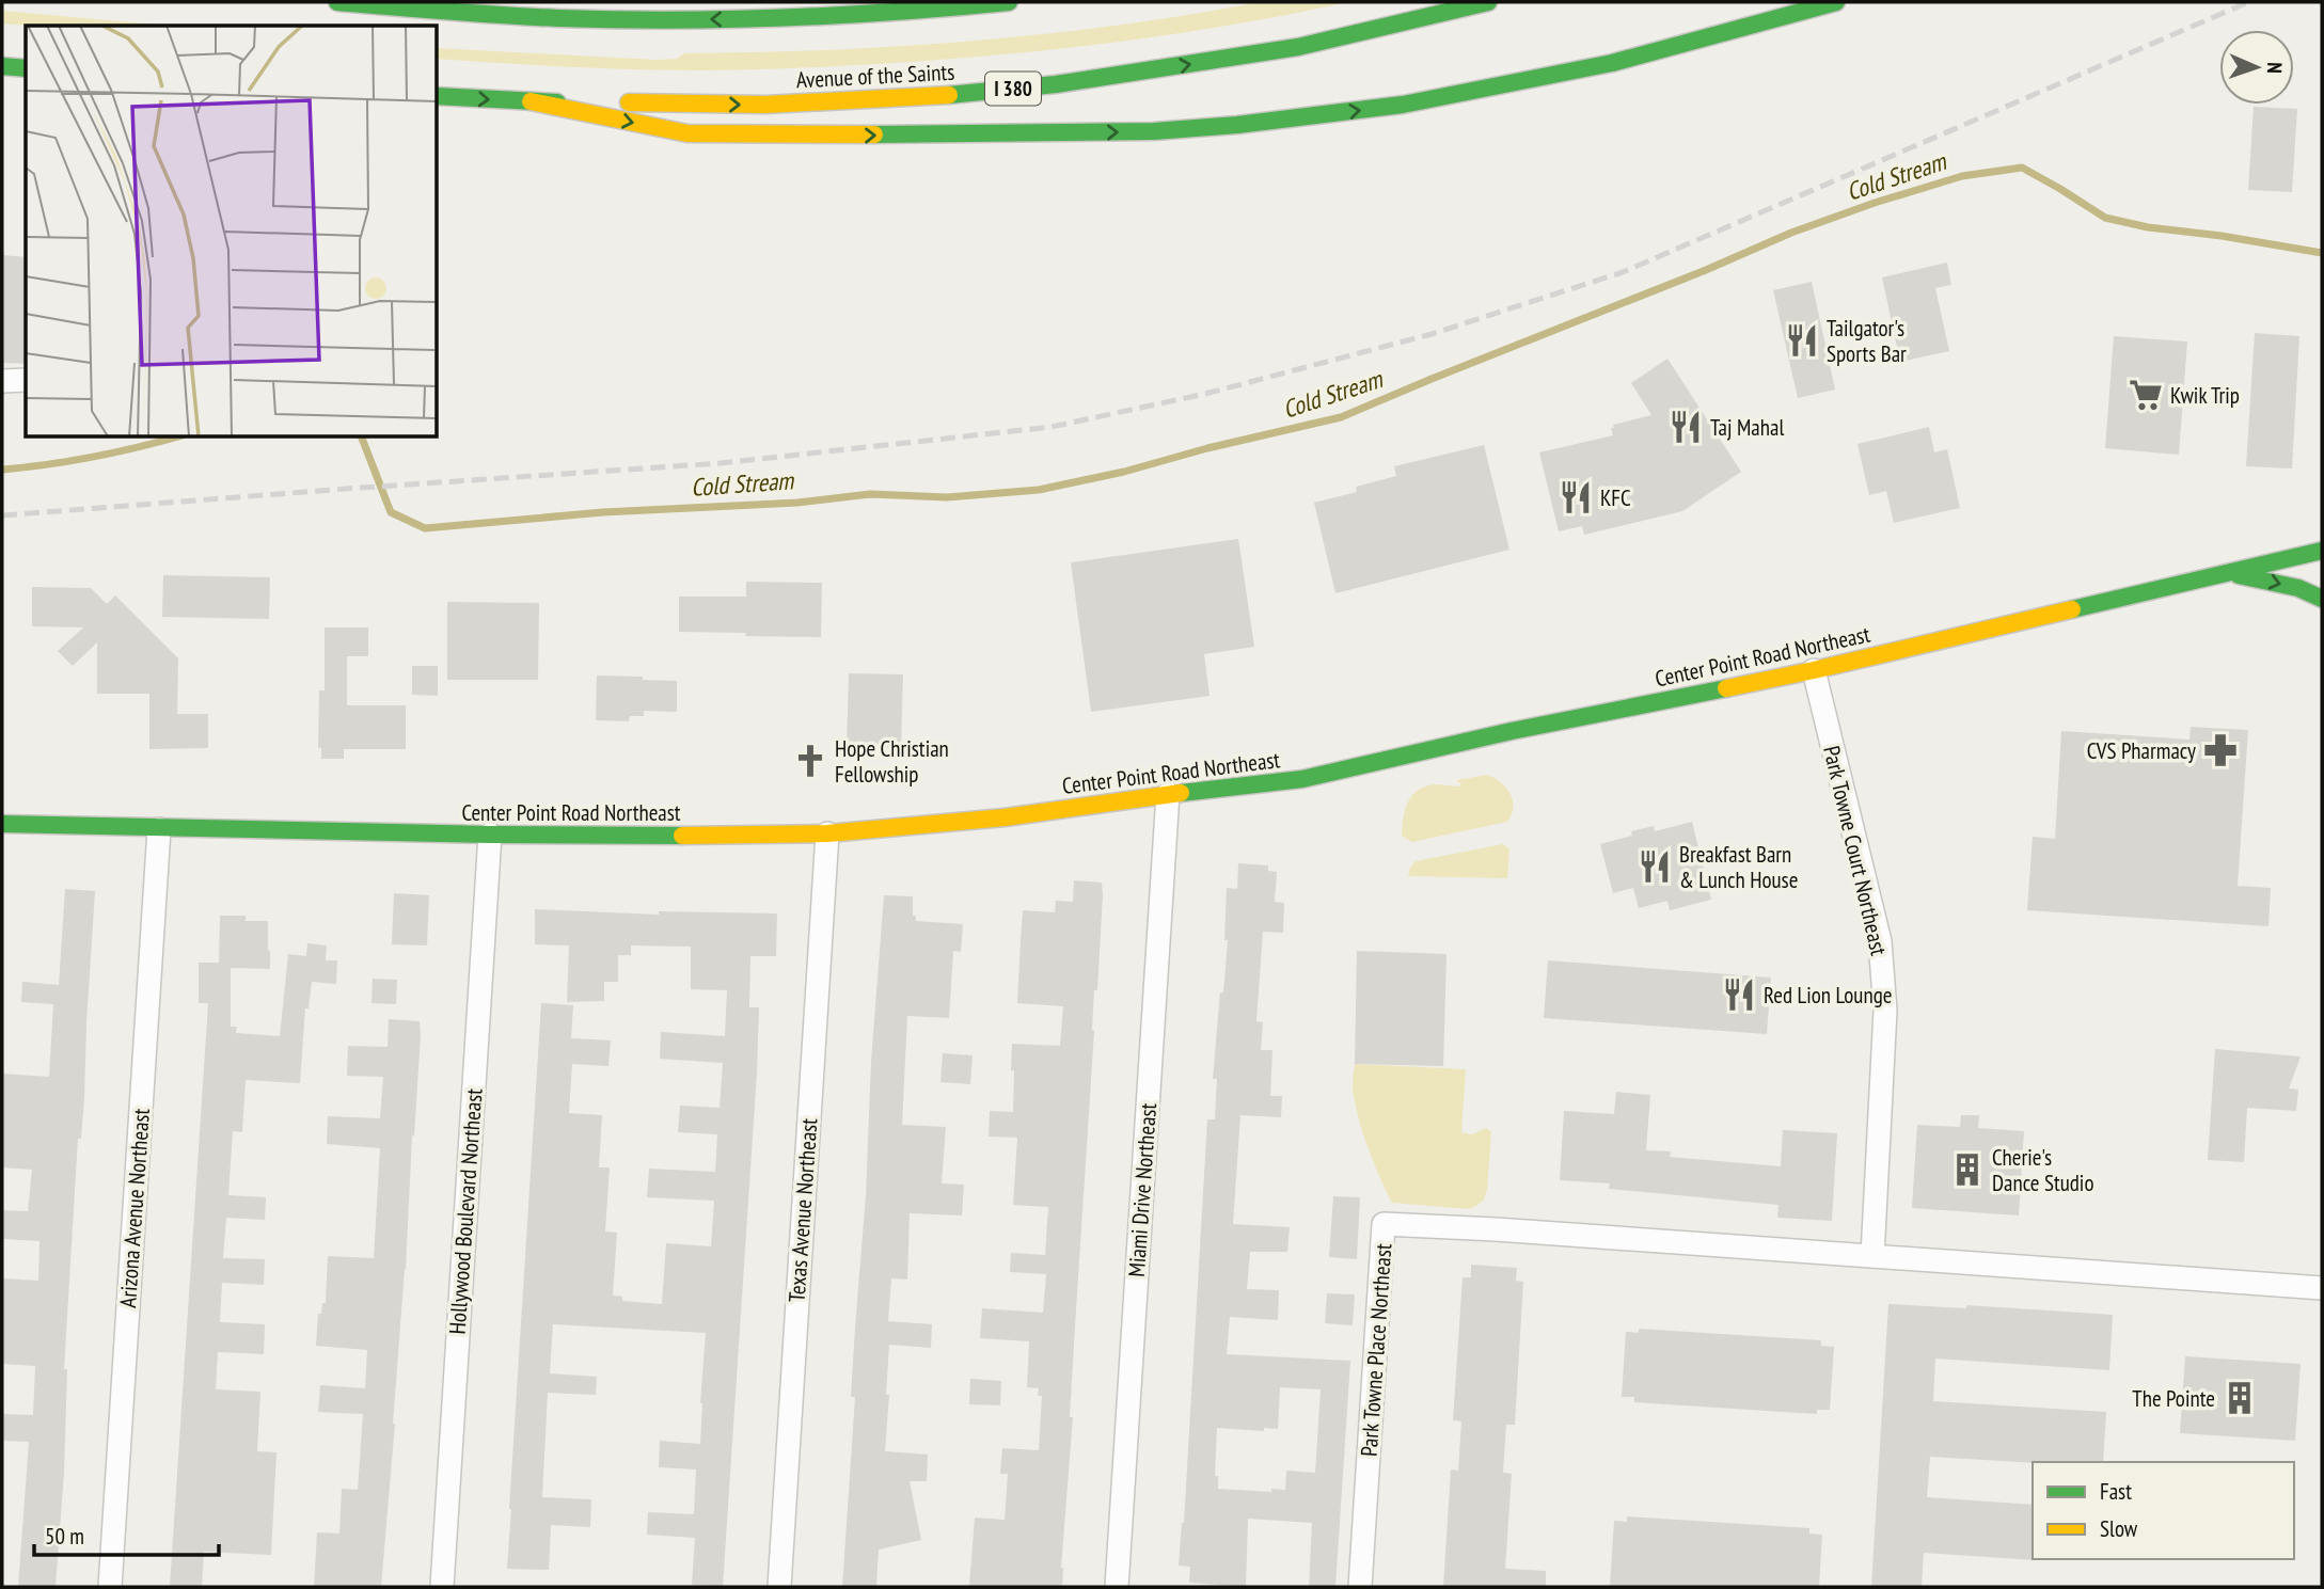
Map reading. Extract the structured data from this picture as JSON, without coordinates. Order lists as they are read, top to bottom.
{
  "streets": {
    "main road": ["Avenue of the Saints", "I 380", "Center Point Road Northeast"],
    "street": [
      "Park Towne Court Northeast",
      "Miami Drive Northeast",
      "Arizona Avenue Northeast",
      "Texas Avenue Northeast",
      "Hollywood Boulevard Northeast",
      "Park Towne Place Northeast"
    ]
  },
  "crossings": [
    ["Center Point Road Northeast", "Park Towne Court Northeast"],
    ["Center Point Road Northeast", "Miami Drive Northeast"],
    ["Center Point Road Northeast", "Arizona Avenue Northeast"],
    ["Center Point Road Northeast", "Texas Avenue Northeast"],
    ["Center Point Road Northeast", "Hollywood Boulevard Northeast"],
    ["Park Towne Court Northeast", "Park Towne Place Northeast"]
  ],
  "water": ["Cold Stream"],
  "places": {
    "restaurant": [
      "Tailgator's Sports Bar",
      "Taj Mahal",
      "KFC",
      "Breakfast Barn & Lunch House",
      "Red Lion Lounge"
    ],
    "supermarket": ["Kwik Trip"],
    "pharmacy": ["CVS Pharmacy"],
    "church": ["Hope Christian Fellowship"],
    "building": ["Cherie's Dance Studio", "The Pointe"]
  },
  "legend": ["Fast", "Slow"],
  "scale_bar": "50 m",
  "north": "right"
}
